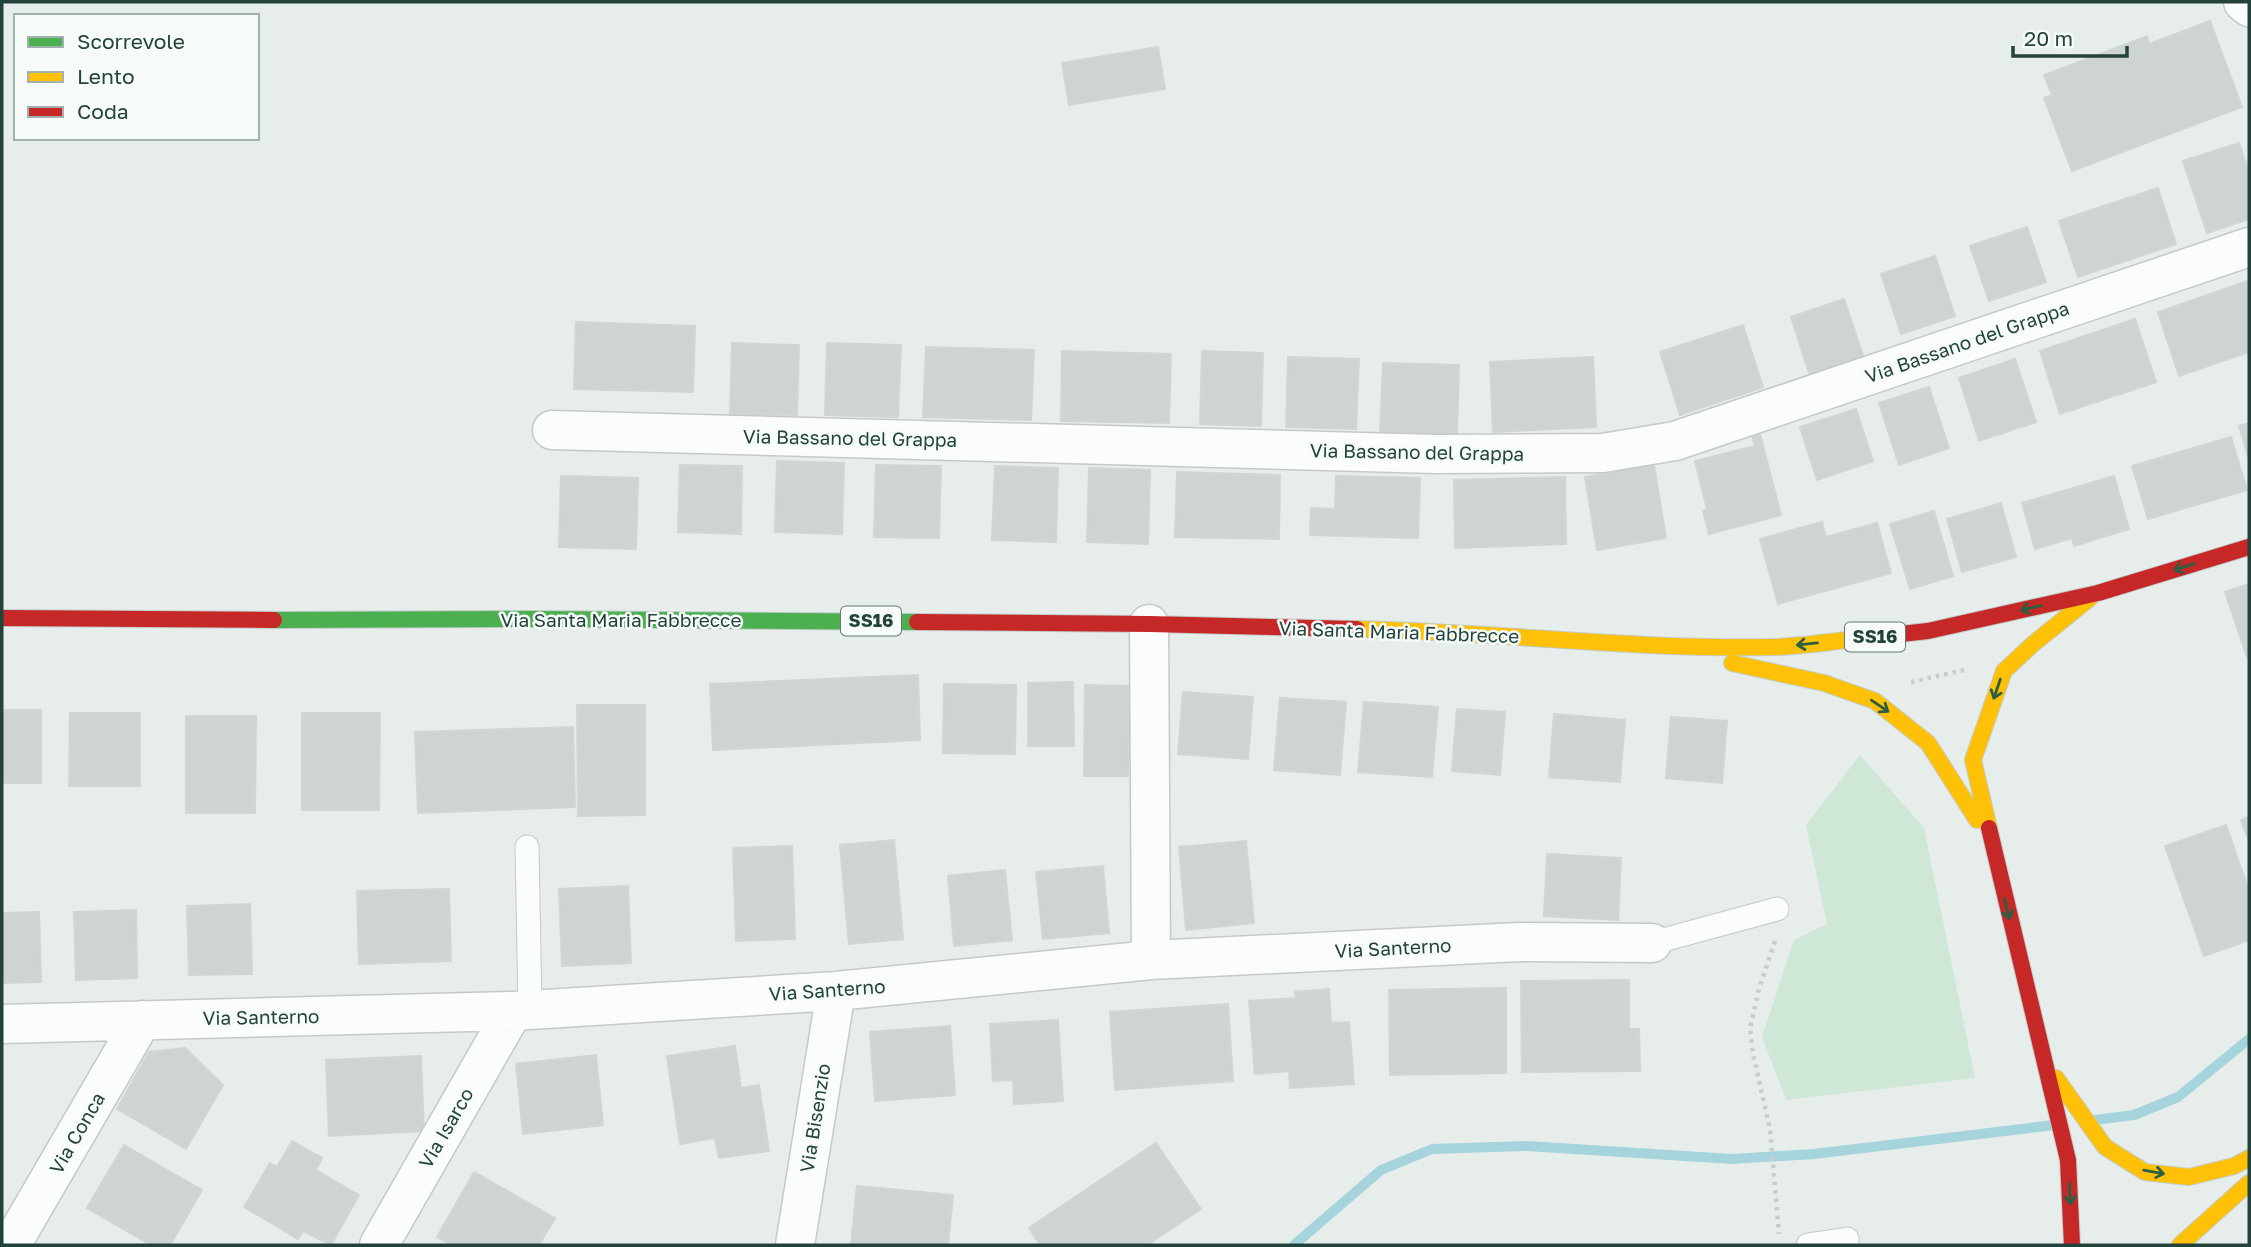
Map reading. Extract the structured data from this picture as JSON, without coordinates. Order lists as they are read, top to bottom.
{
  "streets": {
    "main road": ["Via Santa Maria Fabbrecce", "SS16"],
    "street": [
      "Via Bassano del Grappa",
      "Via Santerno",
      "Via Bisenzio",
      "Via Isarco",
      "Via Conca"
    ]
  },
  "crossings": [
    ["Via Santerno", "Via Bisenzio"],
    ["Via Santerno", "Via Isarco"],
    ["Via Santerno", "Via Conca"]
  ],
  "legend": ["Scorrevole", "Lento", "Coda"],
  "scale_bar": "20 m"
}
